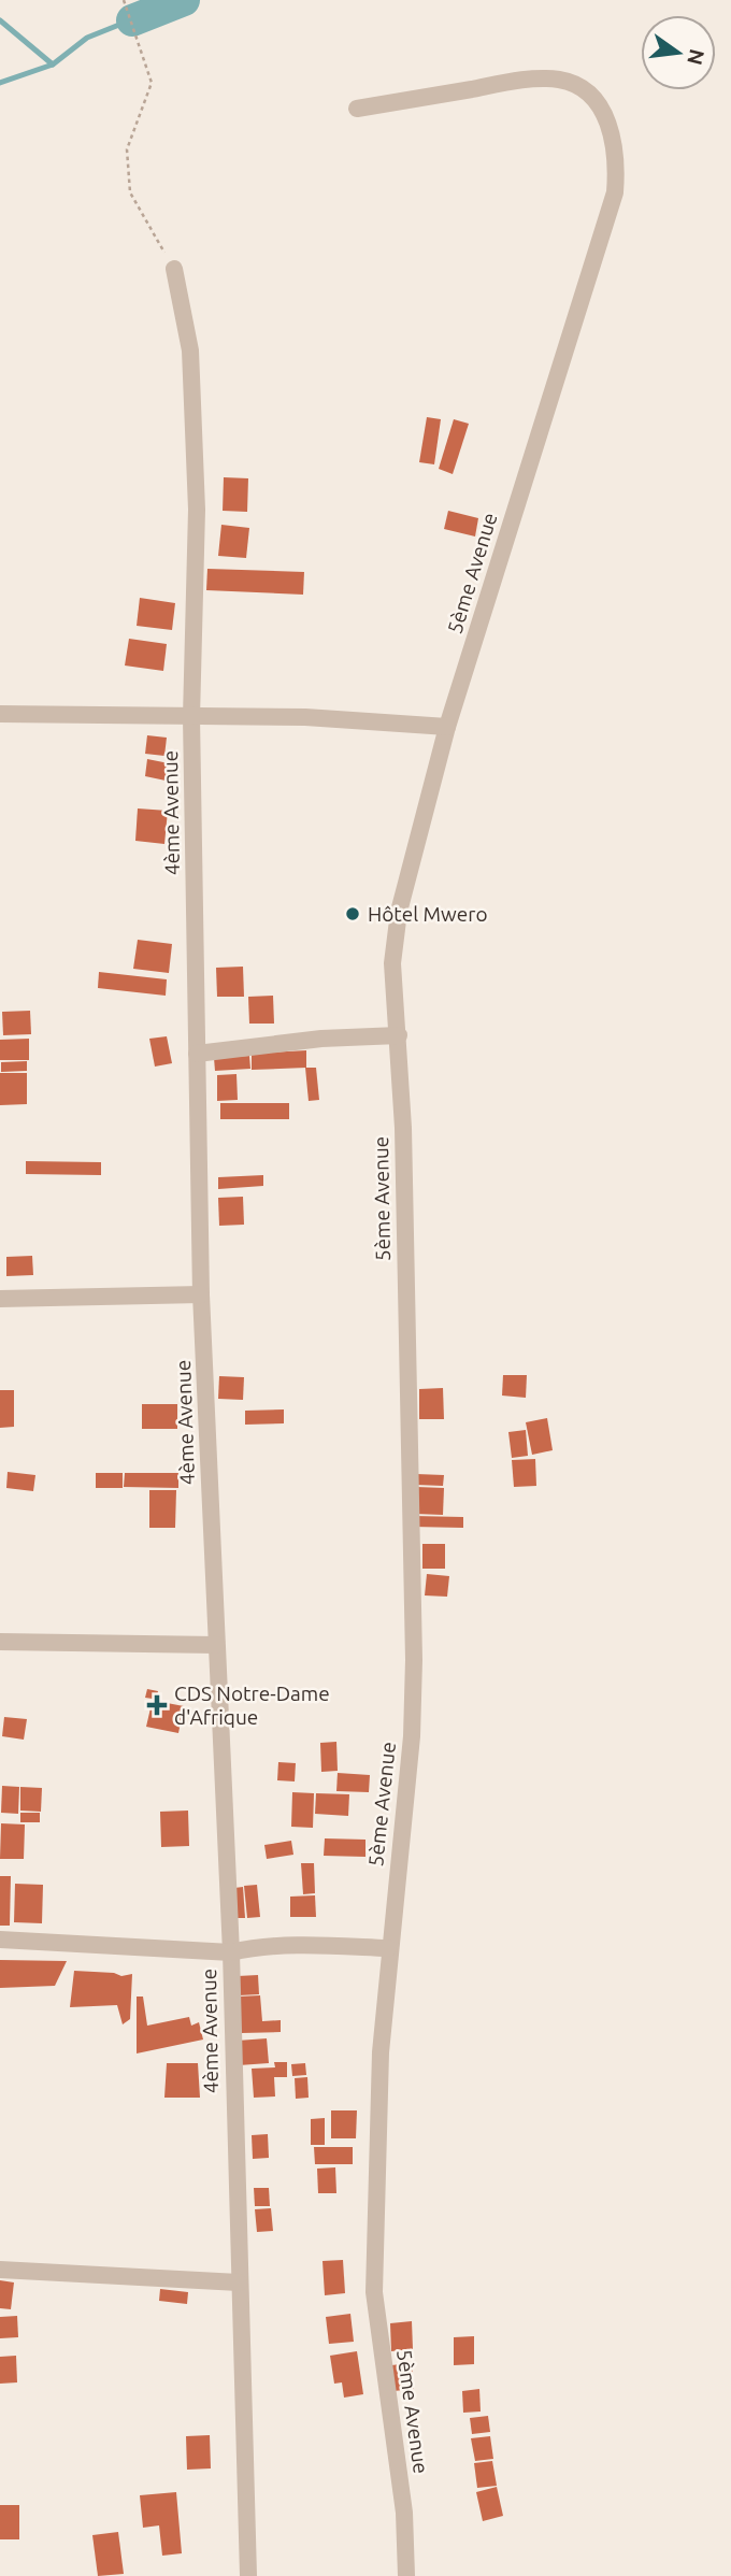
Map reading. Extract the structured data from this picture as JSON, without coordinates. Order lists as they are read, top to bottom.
{
  "streets": {
    "street": ["5ème Avenue", "4ème Avenue"]
  },
  "places": {
    "other": ["Hôtel Mwero"],
    "health": ["CDS Notre-Dame d'Afrique"]
  },
  "north": "right"
}
